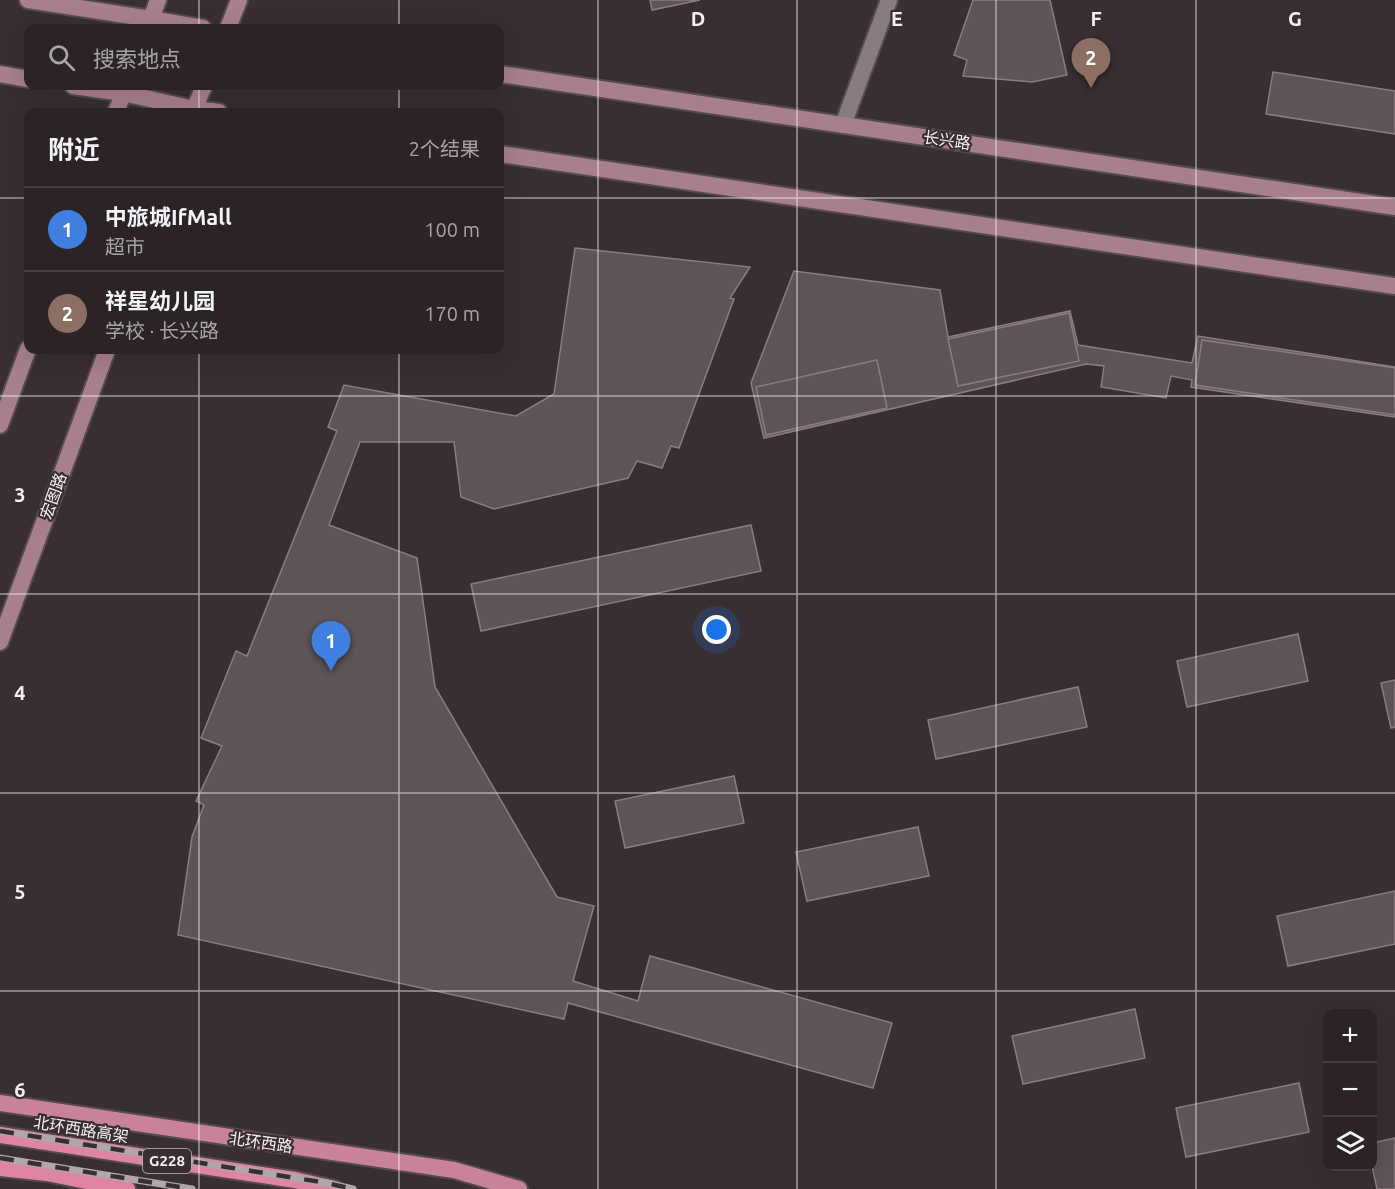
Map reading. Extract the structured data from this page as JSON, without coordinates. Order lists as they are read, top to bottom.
{
  "streets": {
    "highway": ["北环西路高架", "G228"],
    "main road": ["长兴路", "宏图路", "北环西路"]
  },
  "page": {
    "search": "搜索地点",
    "pins": ["2", "1"],
    "heading": ["附近", "2个结果"],
    "list": [
      {
        "mark": "1",
        "name": "中旅城IfMall",
        "note": "超市",
        "value": "100 m"
      },
      {
        "mark": "2",
        "name": "祥星幼儿园",
        "note": "学校 · 长兴路",
        "value": "170 m"
      }
    ],
    "map_buttons": ["+", "−"]
  },
  "grid": {
    "columns": [
      "D",
      "E",
      "F",
      "G"
    ],
    "rows": [
      "3",
      "4",
      "5",
      "6"
    ]
  }
}
